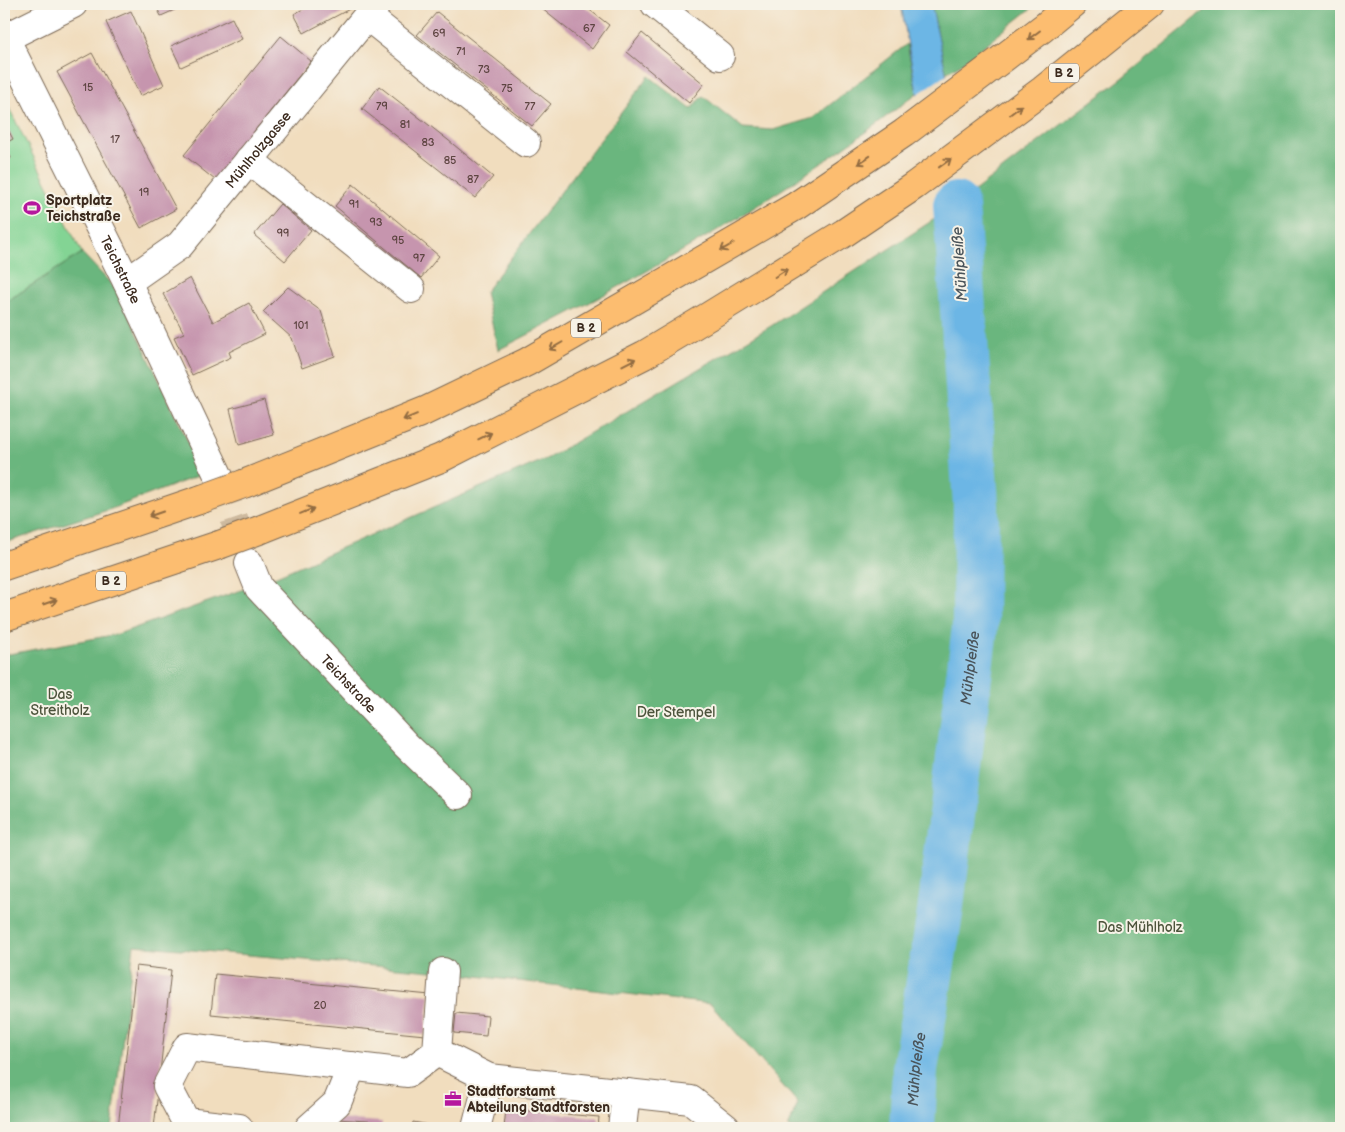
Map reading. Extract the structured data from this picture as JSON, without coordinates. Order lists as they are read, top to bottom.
{
  "streets": {
    "highway": ["B 2"],
    "street": ["Mühlholzgasse", "Teichstraße"]
  },
  "crossings": [
    ["B 2", "Teichstraße"],
    ["Mühlholzgasse", "Teichstraße"]
  ],
  "water": ["Mühlpleiße"],
  "parks": ["Das Streitholz", "Der Stempel", "Das Mühlholz"],
  "places": {
    "sports": ["Sportplatz Teichstraße"],
    "office": ["Stadtforstamt Abteilung Stadtforsten"]
  },
  "house_numbers": [
    "67",
    "69",
    "71",
    "73",
    "15",
    "75",
    "79",
    "77",
    "81",
    "17",
    "83",
    "85",
    "87",
    "19",
    "91",
    "93",
    "99",
    "95",
    "97",
    "101",
    "20"
  ]
}
